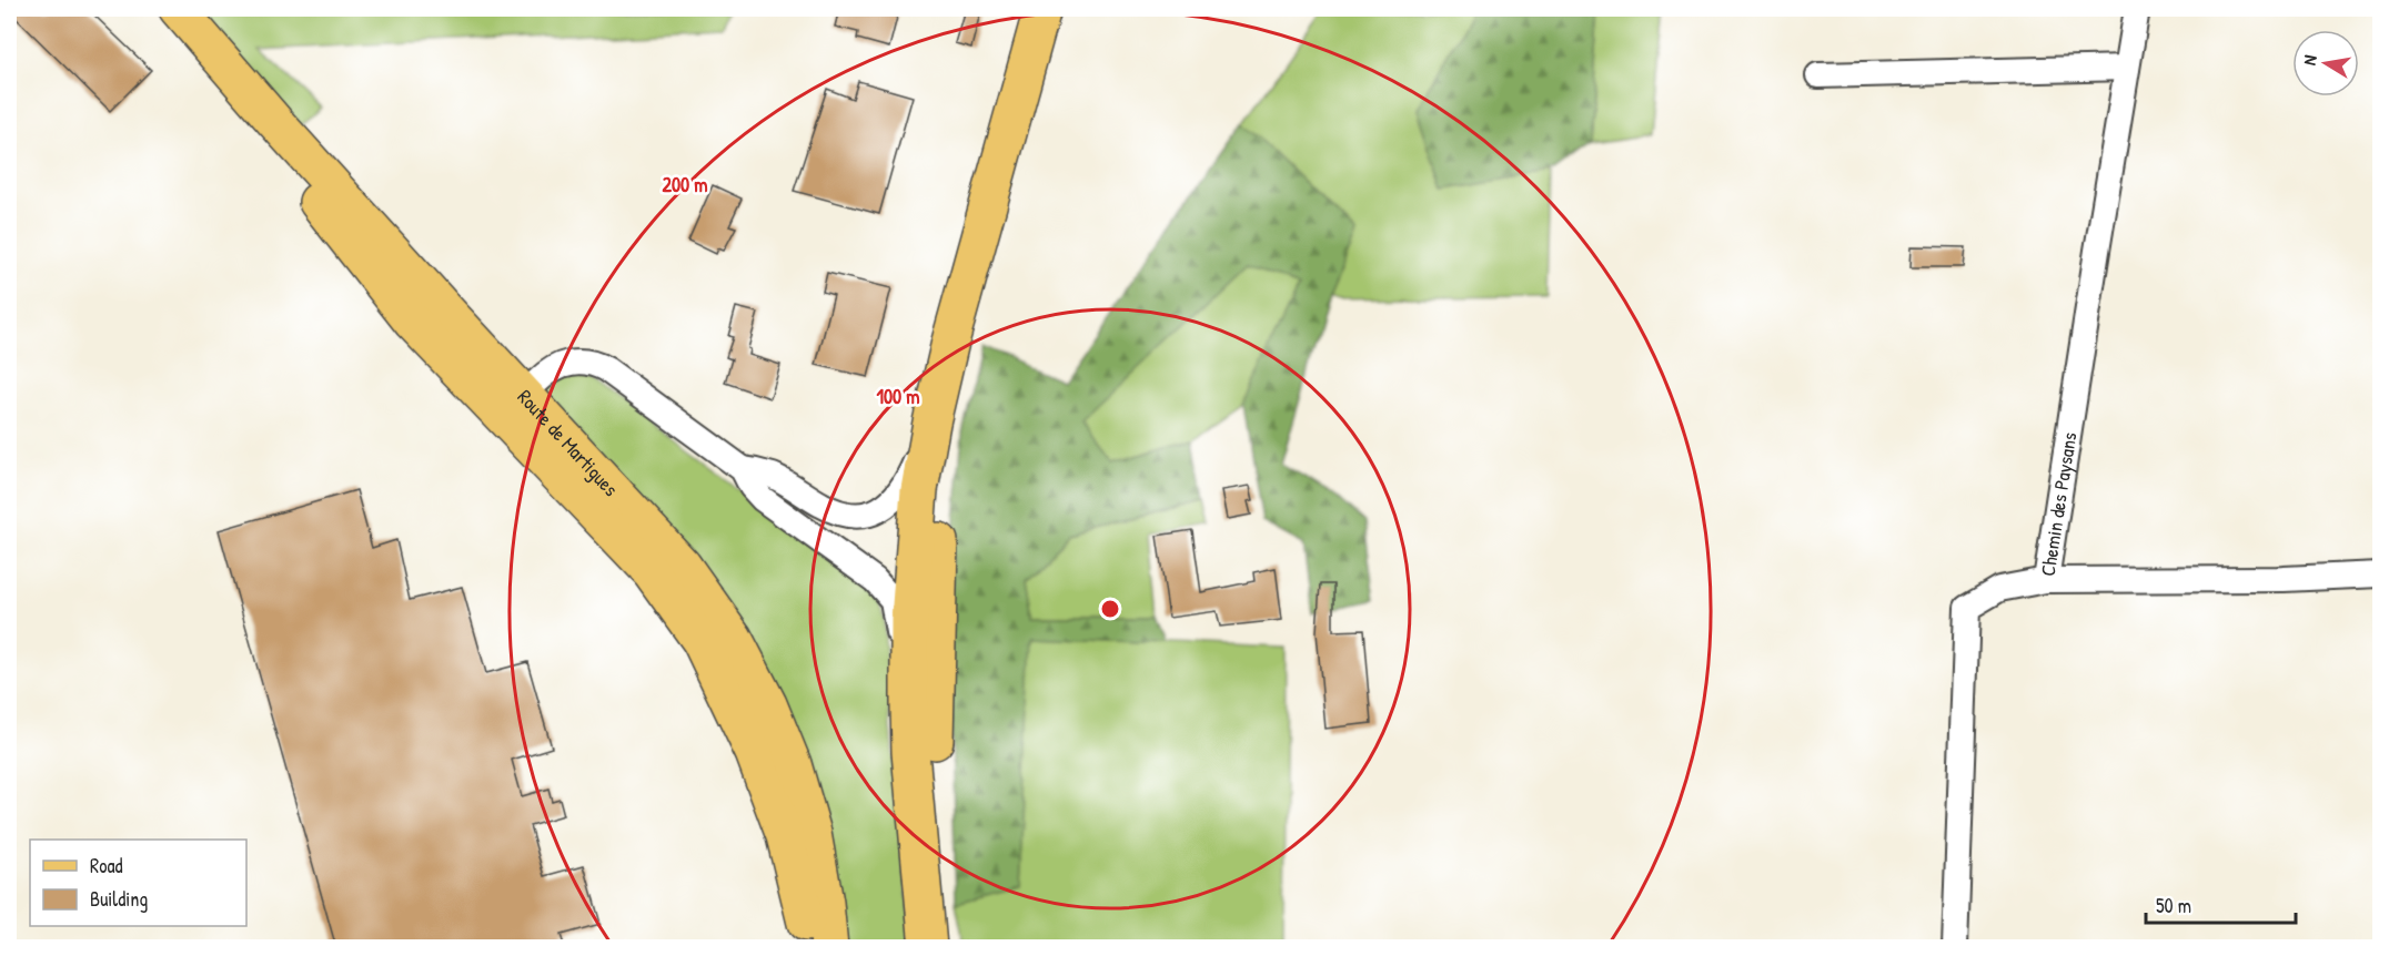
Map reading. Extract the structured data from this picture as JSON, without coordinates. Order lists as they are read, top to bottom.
{
  "streets": {
    "main road": ["Route de Martigues"],
    "street": ["Chemin des Paysans"]
  },
  "legend": ["Road", "Building"],
  "scale_bar": "50 m",
  "north": "left",
  "rings": ["200 m", "100 m"]
}
